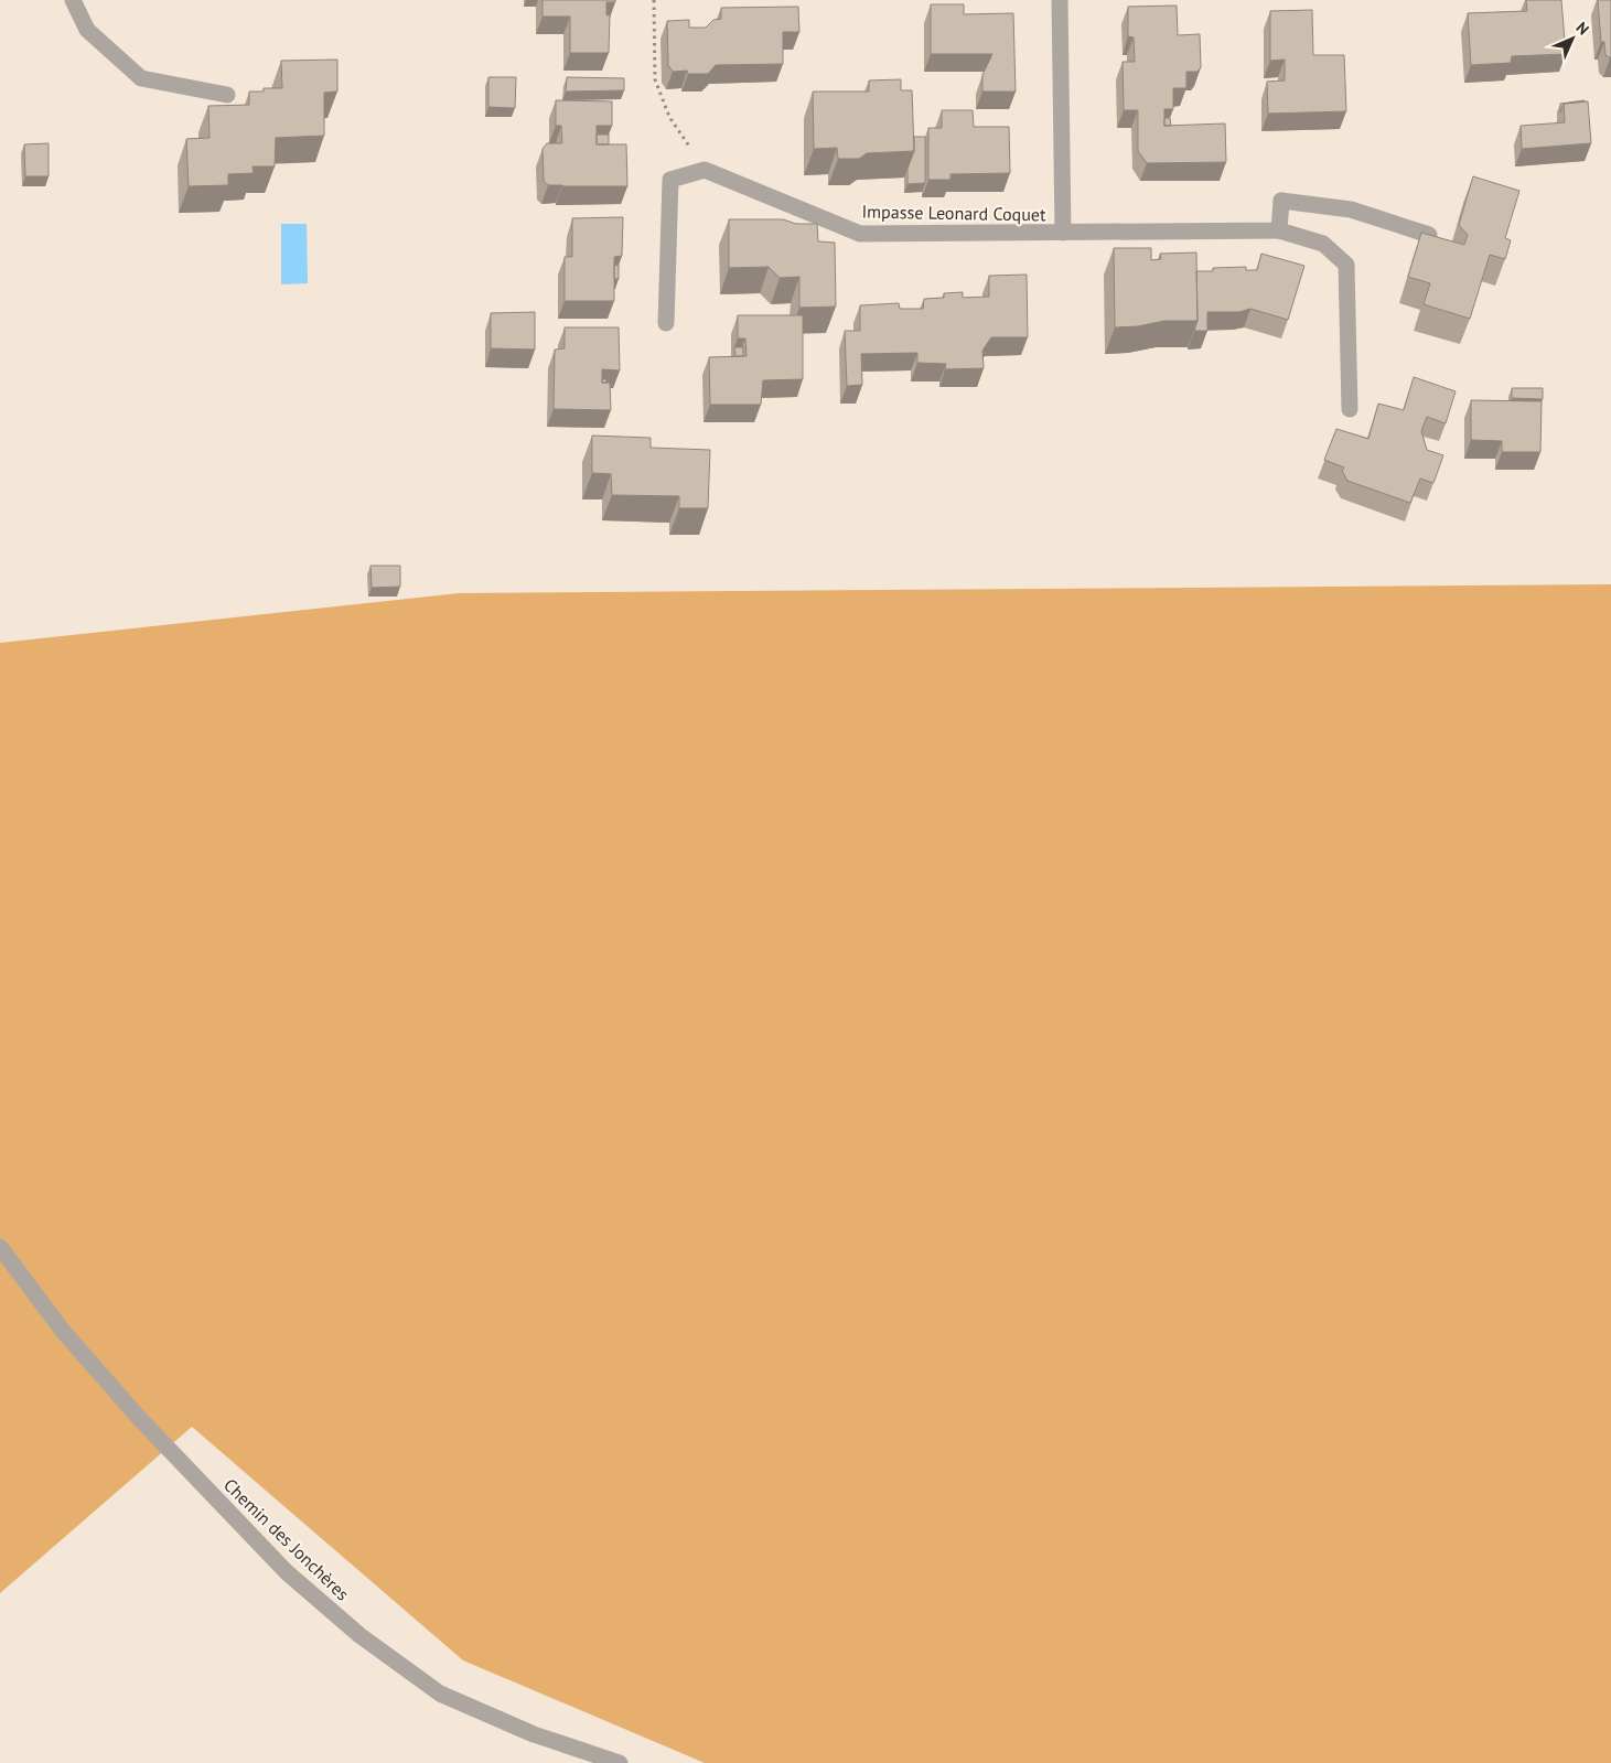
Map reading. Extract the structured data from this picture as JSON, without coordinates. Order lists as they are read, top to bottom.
{
  "streets": {
    "street": ["Impasse Leonard Coquet", "Chemin des Jonchères"]
  },
  "north": "top right"
}
